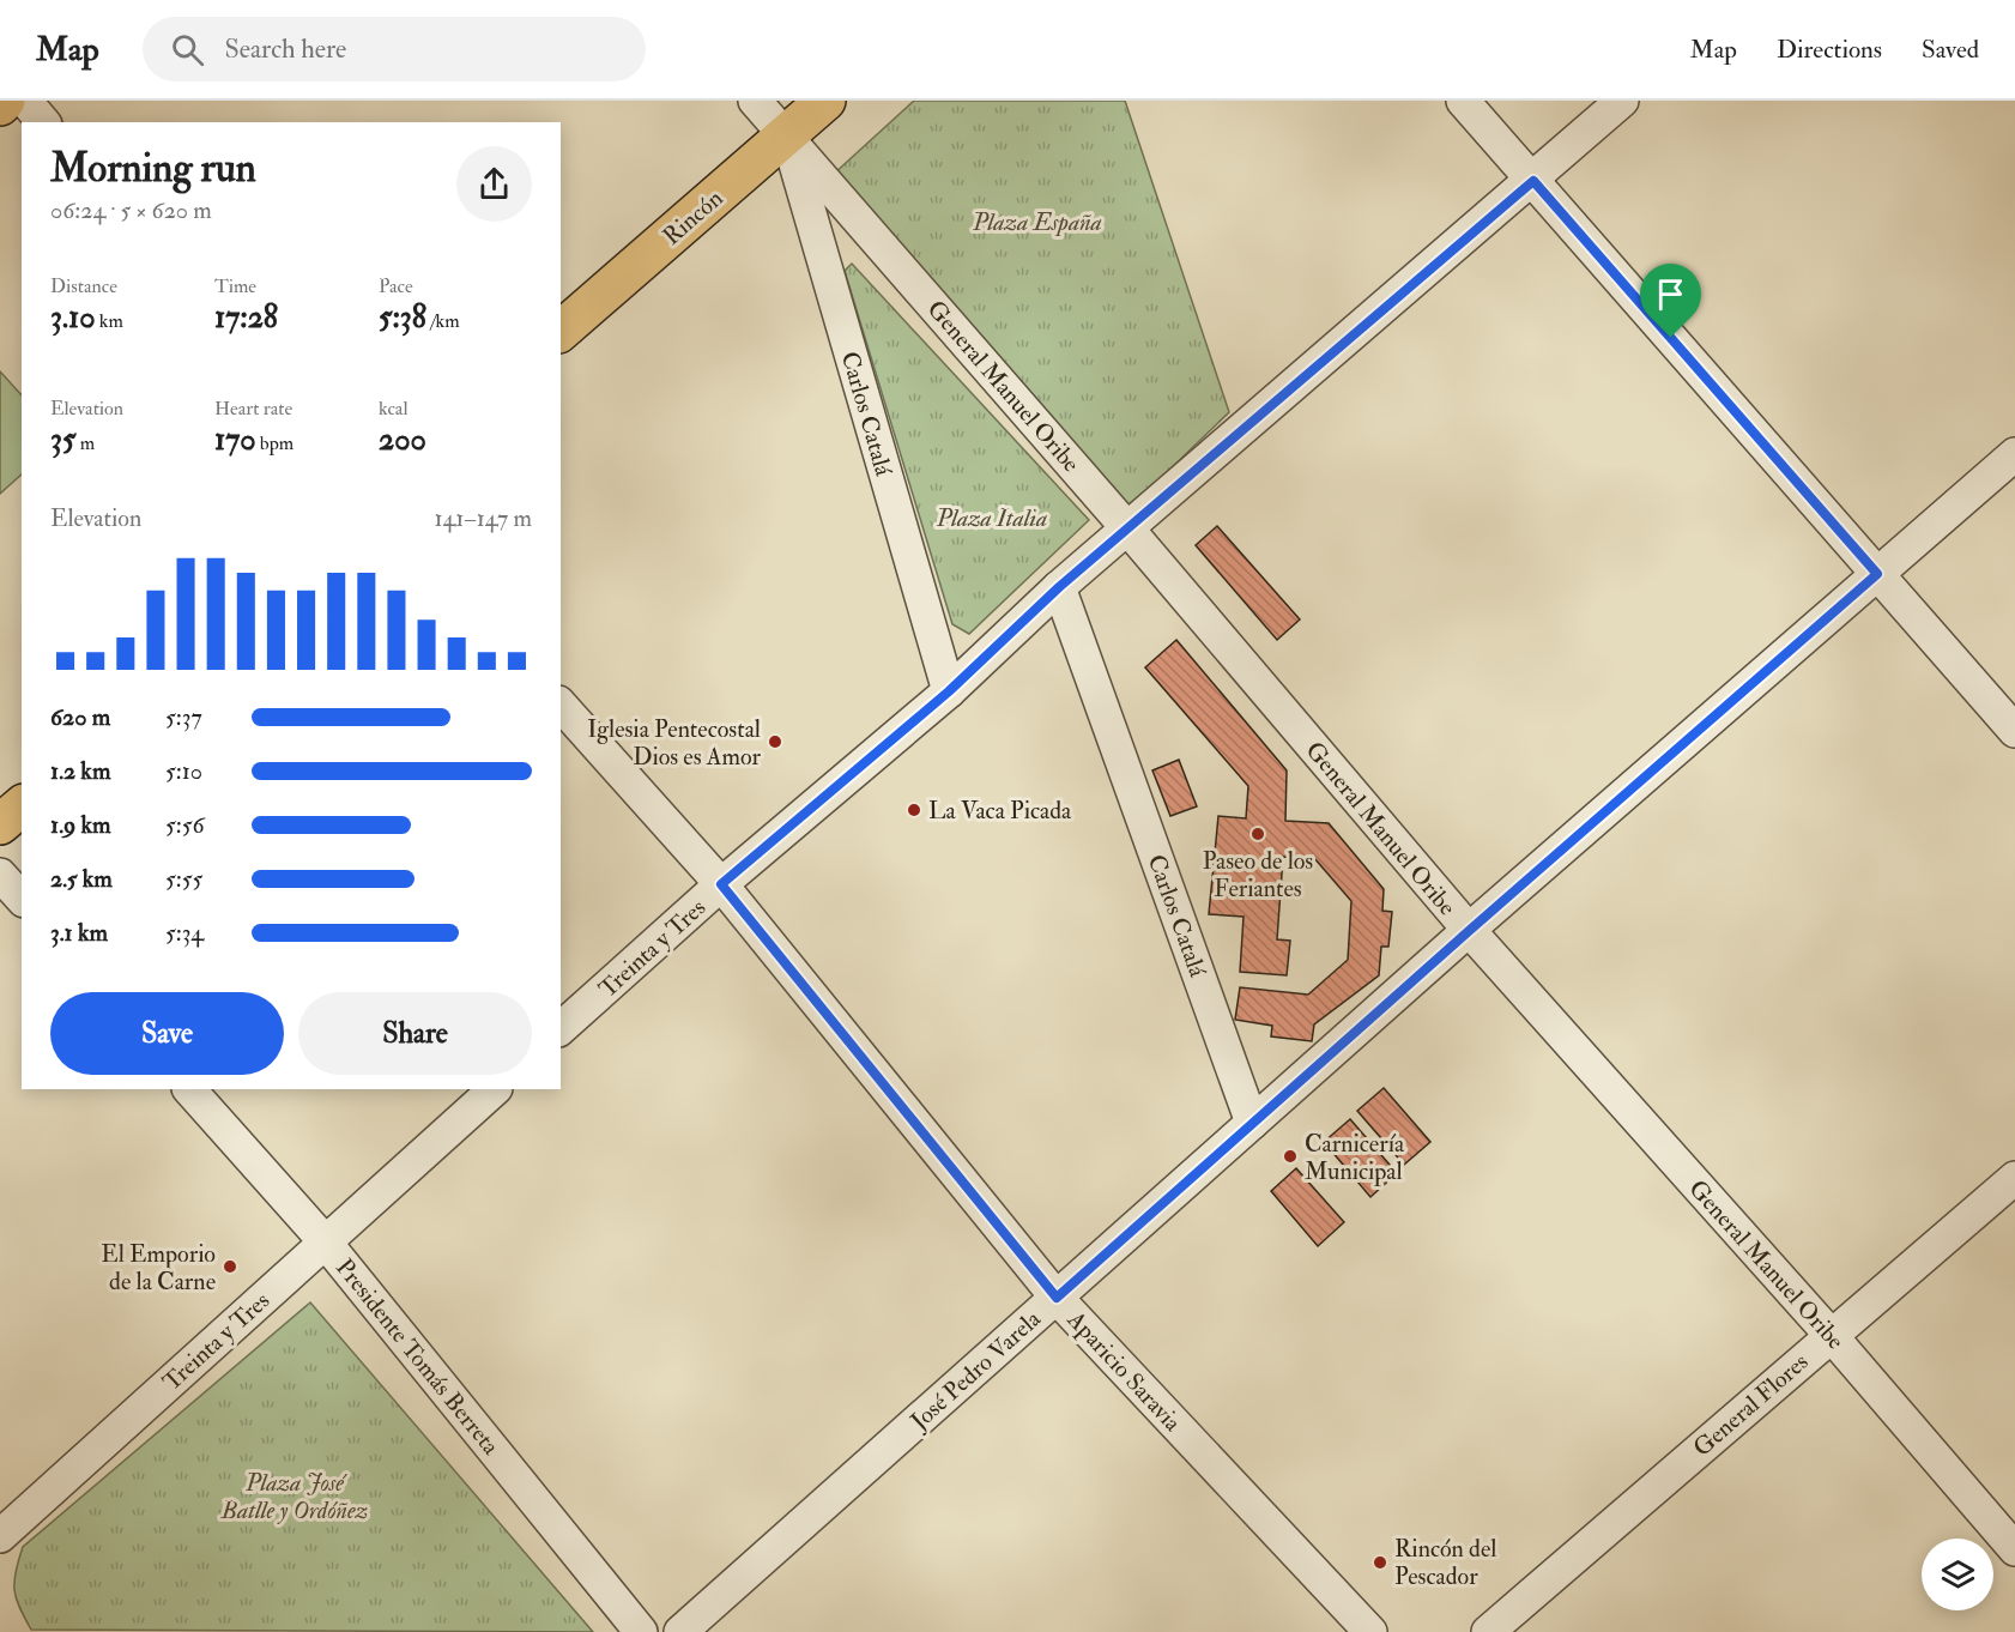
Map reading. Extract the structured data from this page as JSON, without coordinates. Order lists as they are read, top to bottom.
{
  "streets": {
    "main road": ["Rincón"],
    "street": [
      "General Manuel Oribe",
      "Carlos Catalá",
      "Treinta y Tres",
      "Presidente Tomás Berreta",
      "José Pedro Varela",
      "Aparicio Saravia",
      "General Flores"
    ]
  },
  "crossings": [
    ["Rincón", "General Manuel Oribe"],
    ["Rincón", "Carlos Catalá"],
    ["General Manuel Oribe", "Carlos Catalá"],
    ["General Manuel Oribe", "Treinta y Tres"],
    ["General Manuel Oribe", "José Pedro Varela"],
    ["General Manuel Oribe", "General Flores"],
    ["Carlos Catalá", "Treinta y Tres"],
    ["Carlos Catalá", "José Pedro Varela"],
    ["Treinta y Tres", "Presidente Tomás Berreta"],
    ["Treinta y Tres", "Aparicio Saravia"],
    ["José Pedro Varela", "Aparicio Saravia"]
  ],
  "parks": ["Plaza España", "Plaza Italia", "Plaza José Batlle y Ordóñez"],
  "places": [
    "Iglesia Pentecostal Dios es Amor",
    "La Vaca Picada",
    "Paseo de los Feriantes",
    "Carnicería Municipal",
    "El Emporio de la Carne",
    "Rincón del Pescador"
  ],
  "page": {
    "header": "Map",
    "search": "Search here",
    "nav": ["Map", "Directions", "Saved"],
    "heading": ["Morning run", "06:24 · 5 × 620 m"],
    "stats": [
      ["Distance", "3.10 km"],
      ["Time", "17:28"],
      ["Pace", "5:38 /km"],
      ["Elevation", "35 m"],
      ["Heart rate", "170 bpm"],
      ["kcal", "200"]
    ],
    "chart": ["Elevation", "141–147 m"],
    "list": [
      {
        "name": "620 m",
        "note": "5:37"
      },
      {
        "name": "1.2 km",
        "note": "5:10"
      },
      {
        "name": "1.9 km",
        "note": "5:56"
      },
      {
        "name": "2.5 km",
        "note": "5:55"
      },
      {
        "name": "3.1 km",
        "note": "5:34"
      }
    ],
    "buttons": ["Save", "Share"]
  }
}
